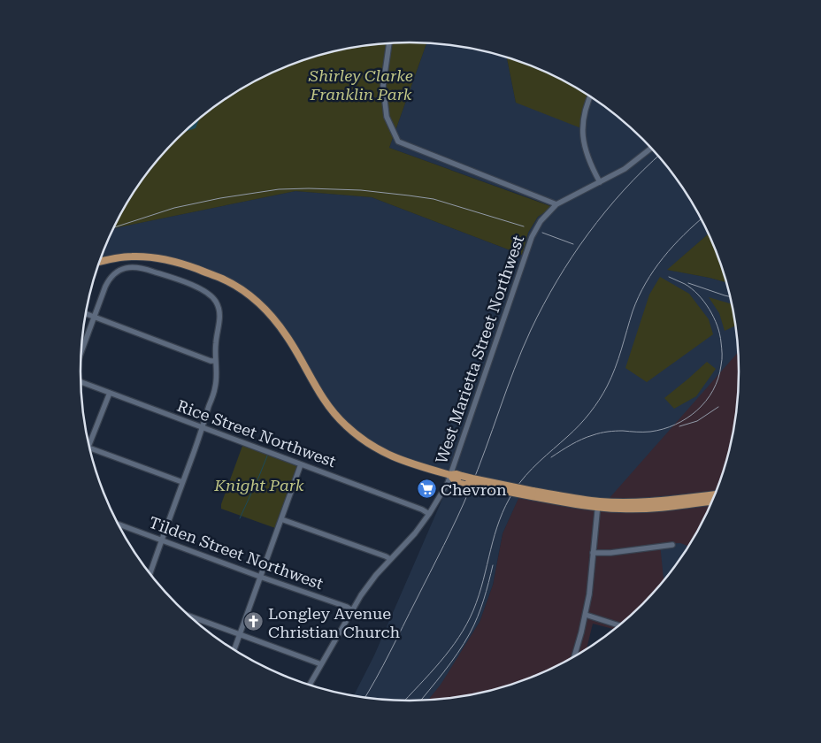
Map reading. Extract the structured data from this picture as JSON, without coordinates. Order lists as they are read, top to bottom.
{
  "streets": {
    "street": ["West Marietta Street Northwest", "Rice Street Northwest", "Tilden Street Northwest"]
  },
  "crossings": [
    ["West Marietta Street Northwest", "Rice Street Northwest"],
    ["West Marietta Street Northwest", "Tilden Street Northwest"]
  ],
  "parks": ["Shirley Clarke Franklin Park", "Knight Park"],
  "places": {
    "supermarket": ["Chevron"],
    "church": ["Longley Avenue Christian Church"]
  }
}
